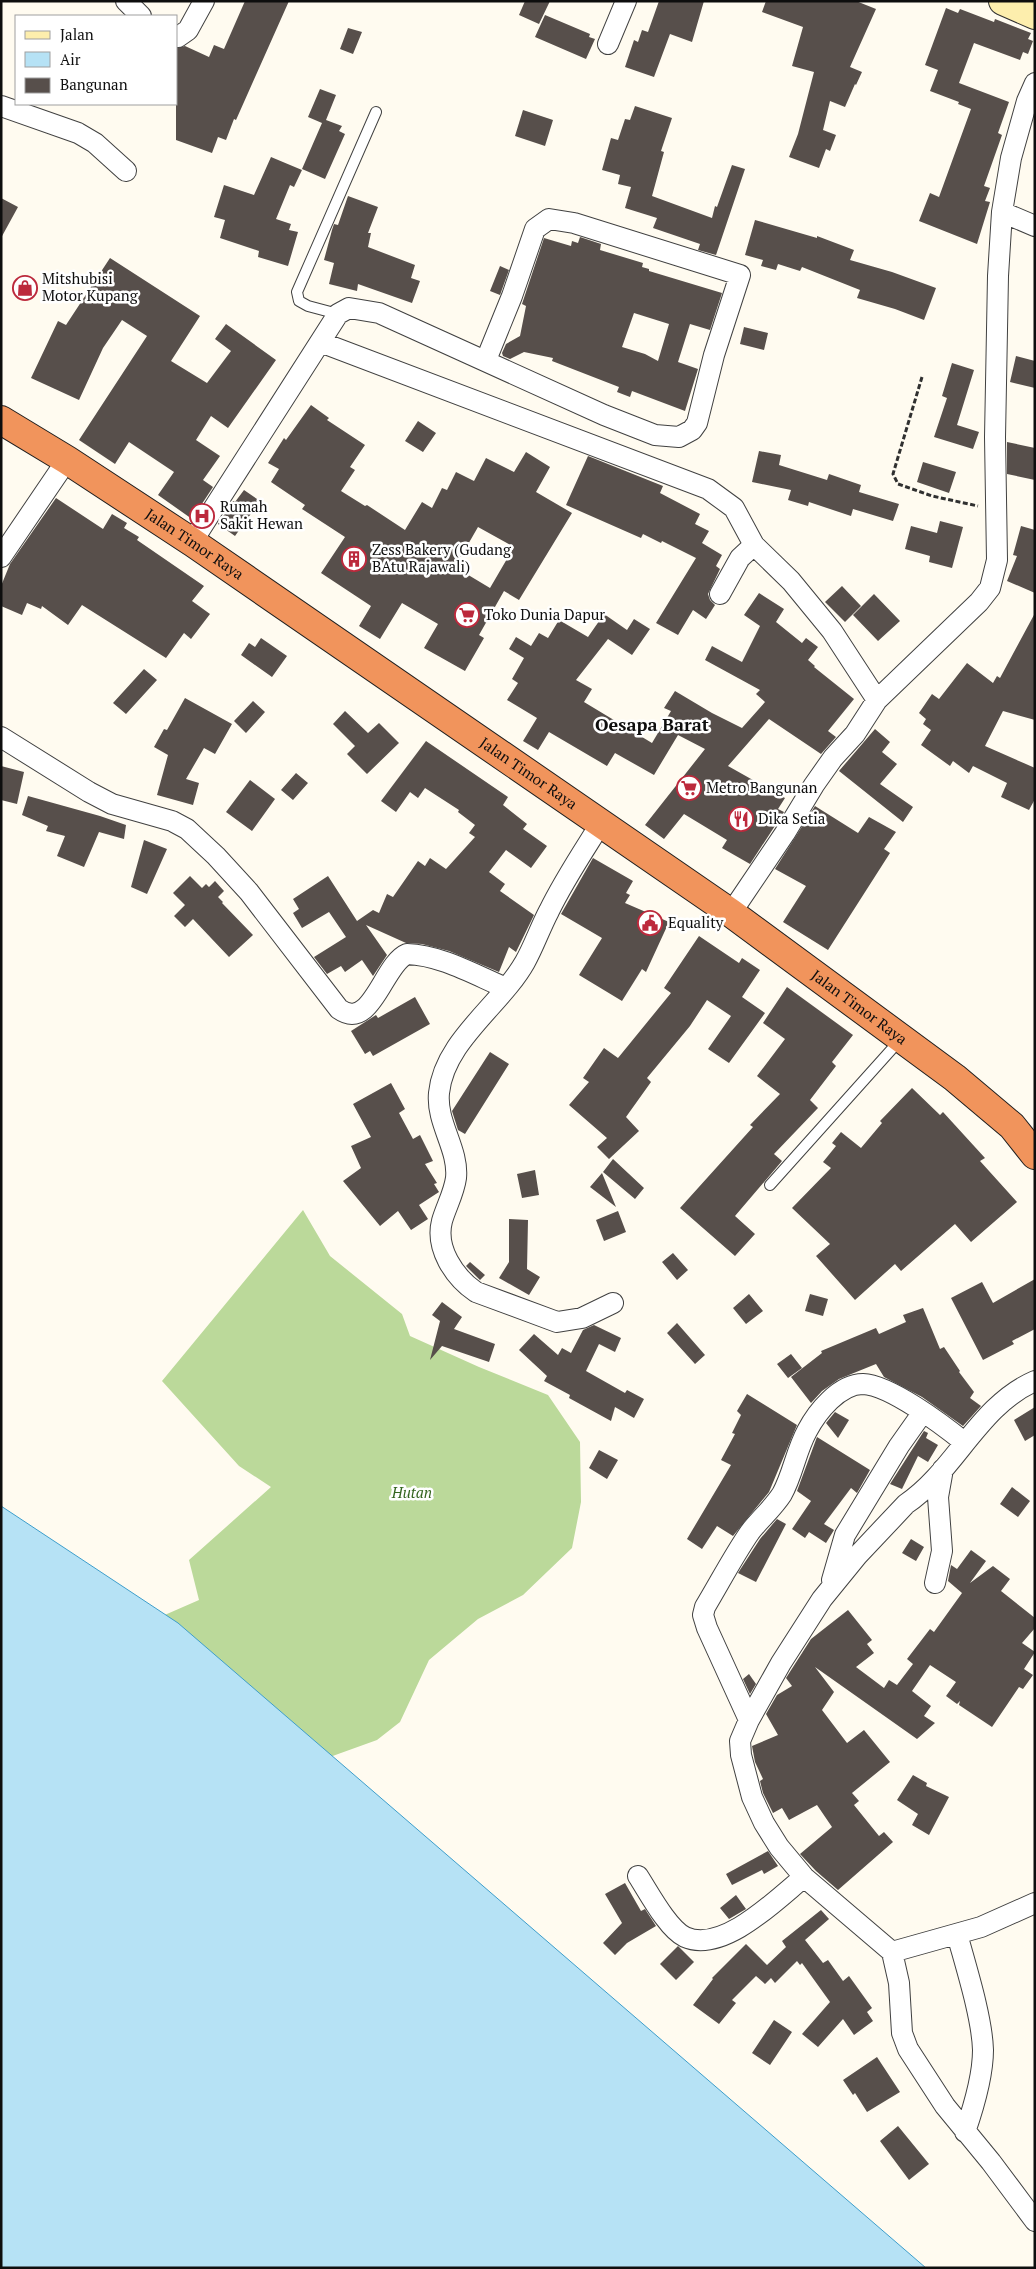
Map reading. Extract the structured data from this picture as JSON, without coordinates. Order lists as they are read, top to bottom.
{
  "streets": {
    "highway": ["Jalan Timor Raya"]
  },
  "districts": ["Oesapa Barat"],
  "parks": ["Hutan"],
  "places": {
    "shop": ["Mitshubisi Motor Kupang"],
    "hospital": ["Rumah Sakit Hewan"],
    "building": ["Zess Bakery (Gudang BAtu Rajawali)"],
    "supermarket": ["Toko Dunia Dapur", "Metro Bangunan"],
    "restaurant": ["Dika Setia"],
    "public building": ["Equality"]
  },
  "legend": ["Jalan", "Air", "Bangunan"]
}
